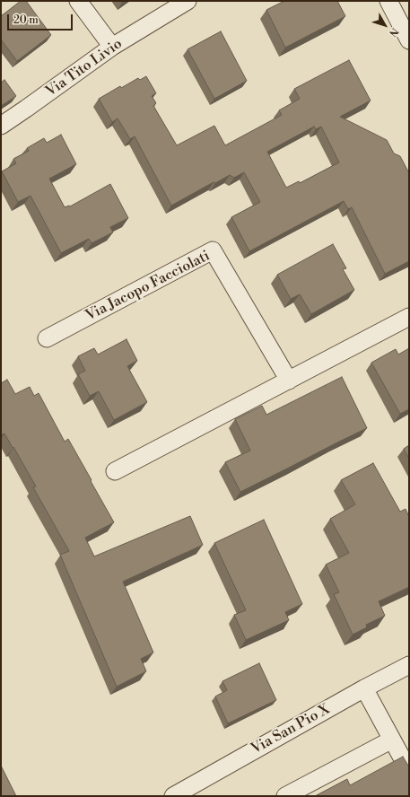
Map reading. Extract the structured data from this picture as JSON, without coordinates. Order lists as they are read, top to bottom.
{
  "streets": {
    "street": ["Via Tito Livio", "Via Jacopo Facciolati", "Via San Pio X"]
  },
  "scale_bar": "20 m",
  "north": "bottom right"
}
